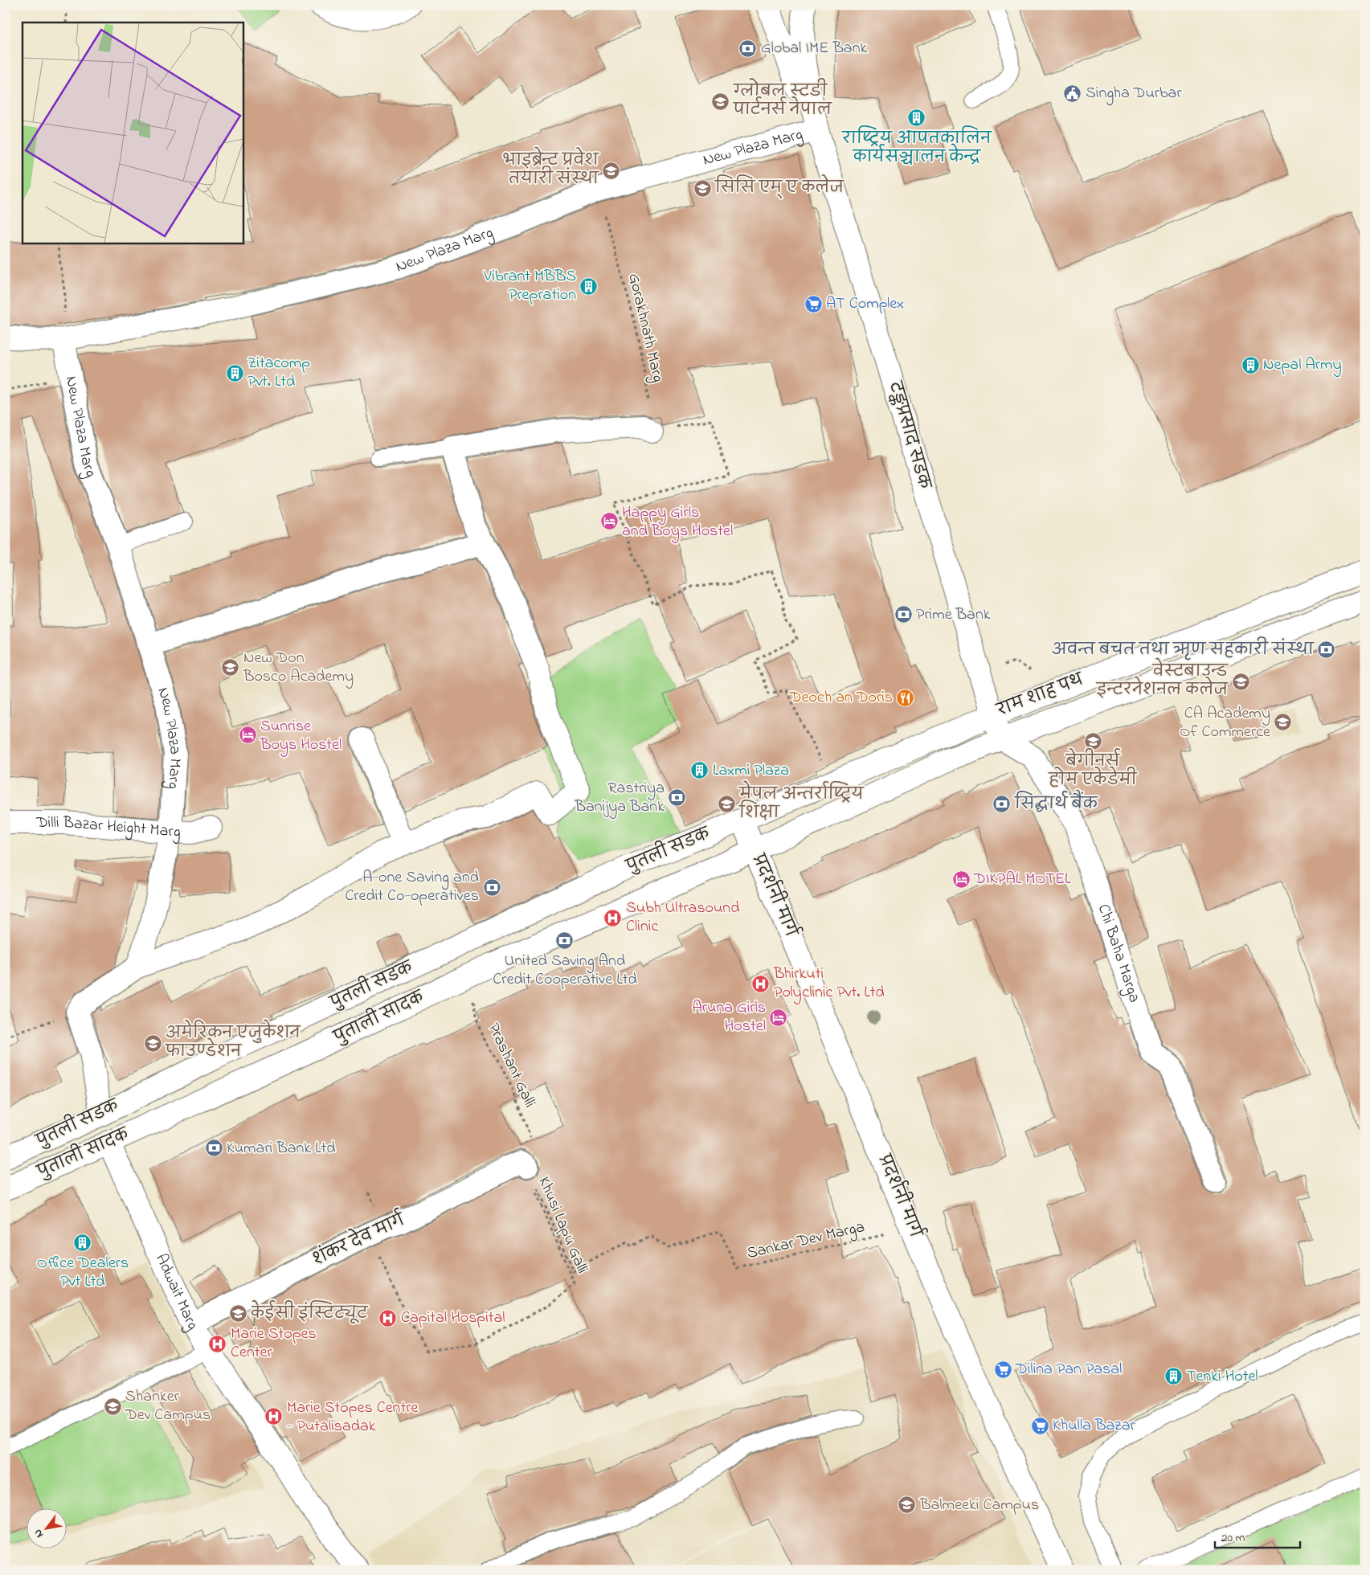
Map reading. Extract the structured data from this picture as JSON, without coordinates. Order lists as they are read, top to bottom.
{
  "streets": {
    "street": [
      "New Plaza Marg",
      "टङ्कप्रसाद सडक",
      "राम शाह पथ",
      "Dilli Bazar Height Marg",
      "पुतली सडक",
      "प्रदर्शनी मार्ग",
      "Chi Baha Marga",
      "पुताली सादक",
      "शंकर देव मार्ग",
      "Adwait Marg"
    ],
    "path": [
      "Gorakhnath Marg",
      "Prashant Galli",
      "Khusi Lapu Galli",
      "Sankar Dev Marga"
    ]
  },
  "crossings": [
    ["New Plaza Marg", "Gorakhnath Marg"],
    ["New Plaza Marg", "टङ्कप्रसाद सडक"],
    ["New Plaza Marg", "Dilli Bazar Height Marg"],
    ["टङ्कप्रसाद सडक", "राम शाह पथ"],
    ["टङ्कप्रसाद सडक", "Chi Baha Marga"],
    ["राम शाह पथ", "पुतली सडक"],
    ["राम शाह पथ", "प्रदर्शनी मार्ग"],
    ["राम शाह पथ", "Chi Baha Marga"],
    ["राम शाह पथ", "पुताली सादक"],
    ["पुतली सडक", "प्रदर्शनी मार्ग"],
    ["प्रदर्शनी मार्ग", "पुताली सादक"],
    ["प्रदर्शनी मार्ग", "Sankar Dev Marga"],
    ["पुताली सादक", "Prashant Galli"],
    ["पुताली सादक", "Adwait Marg"],
    ["Khusi Lapu Galli", "शंकर देव मार्ग"],
    ["शंकर देव मार्ग", "Sankar Dev Marga"],
    ["शंकर देव मार्ग", "Adwait Marg"]
  ],
  "places": {
    "bank": [
      "Global IME Bank",
      "Prime Bank",
      "अवन्त बचत तथा ऋण सहकारी संस्था",
      "Rastriya Banijya Bank",
      "सिद्धार्थ बैंक",
      "A-one Saving and Credit Co-operatives",
      "United Saving And Credit Cooperative Ltd",
      "Kumari Bank Ltd"
    ],
    "public building": ["Singha Durbar"],
    "school or university": [
      "ग्लोबल स्टडी पार्टनर्स नेपाल",
      "भाइब्रेन्ट प्रवेश तयारी संस्था",
      "सिसि एम् ए कलेज",
      "New Don Bosco Academy",
      "वेस्टबाउन्ड इन्टरनेशनल कलेज",
      "CA Academy Of Commerce",
      "बेगीनर्स होम एकेडेमी",
      "मेपल अन्तर्राष्ट्रिय शिक्षा",
      "अमेरिकन एजुकेशन फाउण्डेशन",
      "केईसी इंस्टिट्यूट",
      "Shanker Dev Campus",
      "Balmeeki Campus"
    ],
    "building": [
      "राष्ट्रिय आपतकालिन कार्यसञ्चालन केन्द्र",
      "Vibrant MBBS Prepration",
      "Nepal Army",
      "Zitacomp Pvt. Ltd",
      "Laxmi Plaza",
      "Office Dealers Pvt Ltd",
      "Tenki Hotel"
    ],
    "supermarket": ["AT Complex", "Dilina Pan Pasal", "Khulla Bazar"],
    "hotel": [
      "Happy Girls and Boys Hostel",
      "Sunrise Boys Hostel",
      "DIKPAL MOTEL",
      "Aruna Girls Hostel"
    ],
    "restaurant": ["Deoch an Doris"],
    "hospital": [
      "Subh Ultrasound Clinic",
      "Bhirkuti Polyclinic Pvt. Ltd",
      "Capital Hospital",
      "Marie Stopes Center",
      "Marie Stopes Centre - Putalisadak"
    ]
  },
  "scale_bar": "20 m",
  "north": "bottom left"
}
